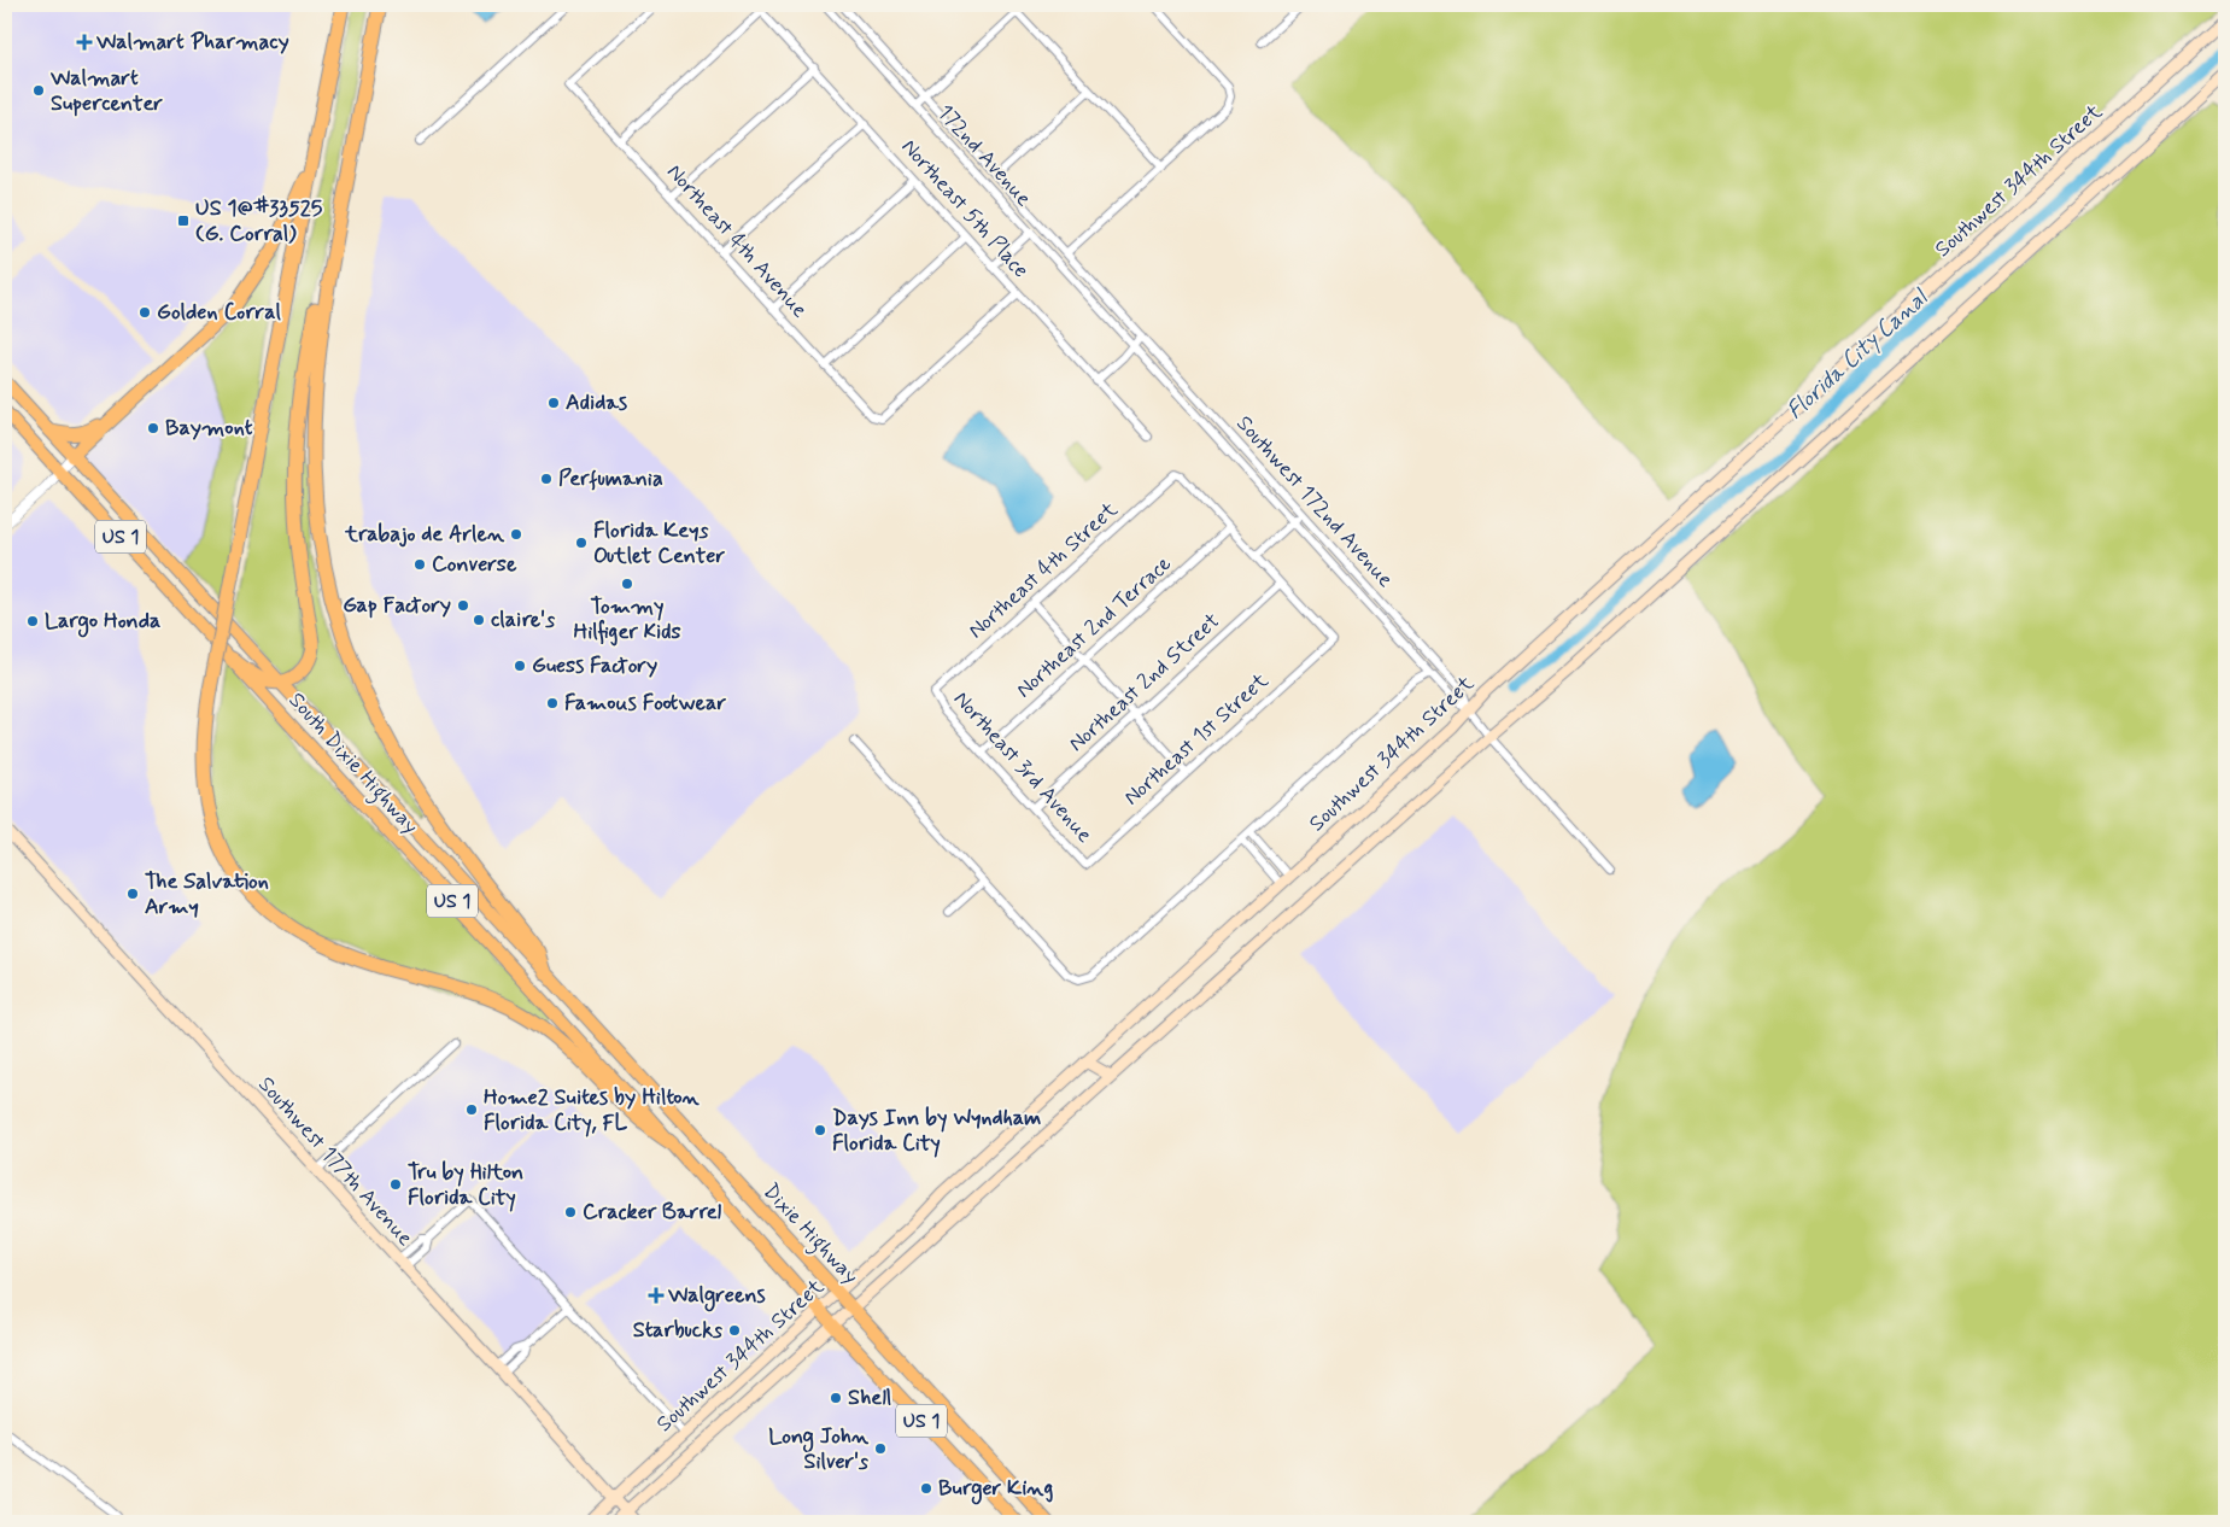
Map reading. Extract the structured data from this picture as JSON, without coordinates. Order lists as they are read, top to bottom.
{
  "streets": {
    "highway": ["US 1", "South Dixie Highway", "Dixie Highway"],
    "main road": ["Southwest 344th Street", "Southwest 177th Avenue"],
    "street": [
      "172nd Avenue",
      "Northeast 5th Place",
      "Northeast 4th Avenue",
      "Southwest 172nd Avenue",
      "Northeast 4th Street",
      "Northeast 2nd Terrace",
      "Northeast 2nd Street",
      "Northeast 1st Street",
      "Northeast 3rd Avenue"
    ]
  },
  "crossings": [
    ["172nd Avenue", "Southwest 172nd Avenue"],
    ["Southwest 344th Street", "Southwest 172nd Avenue"],
    ["Southwest 344th Street", "Southwest 177th Avenue"],
    ["Southwest 344th Street", "Dixie Highway"],
    ["Northeast 5th Place", "Northeast 4th Avenue"],
    ["Northeast 4th Street", "Northeast 2nd Terrace"],
    ["Northeast 4th Street", "Northeast 3rd Avenue"],
    ["Northeast 2nd Terrace", "Northeast 3rd Avenue"],
    ["Northeast 2nd Street", "Northeast 1st Street"],
    ["Northeast 2nd Street", "Northeast 3rd Avenue"],
    ["Northeast 1st Street", "Northeast 3rd Avenue"],
    ["South Dixie Highway", "Dixie Highway"]
  ],
  "water": ["Florida City Canal"],
  "places": {
    "health": ["Walmart Pharmacy", "Walgreens"],
    "other": [
      "Walmart Supercenter",
      "Golden Corral",
      "Adidas",
      "Baymont",
      "Perfumania",
      "trabajo de Arlen",
      "Florida Keys Outlet Center",
      "Converse",
      "Tommy Hilfiger Kids",
      "Gap Factory",
      "claire's",
      "Largo Honda",
      "Guess Factory",
      "Famous Footwear",
      "The Salvation Army",
      "Home2 Suites by Hilton Florida City, FL",
      "Days Inn by Wyndham Florida City",
      "Tru by Hilton Florida City",
      "Cracker Barrel",
      "Starbucks",
      "Shell",
      "Long John Silver's",
      "Burger King"
    ],
    "transit": ["US 1@#33525 (G. Corral)"]
  }
}
